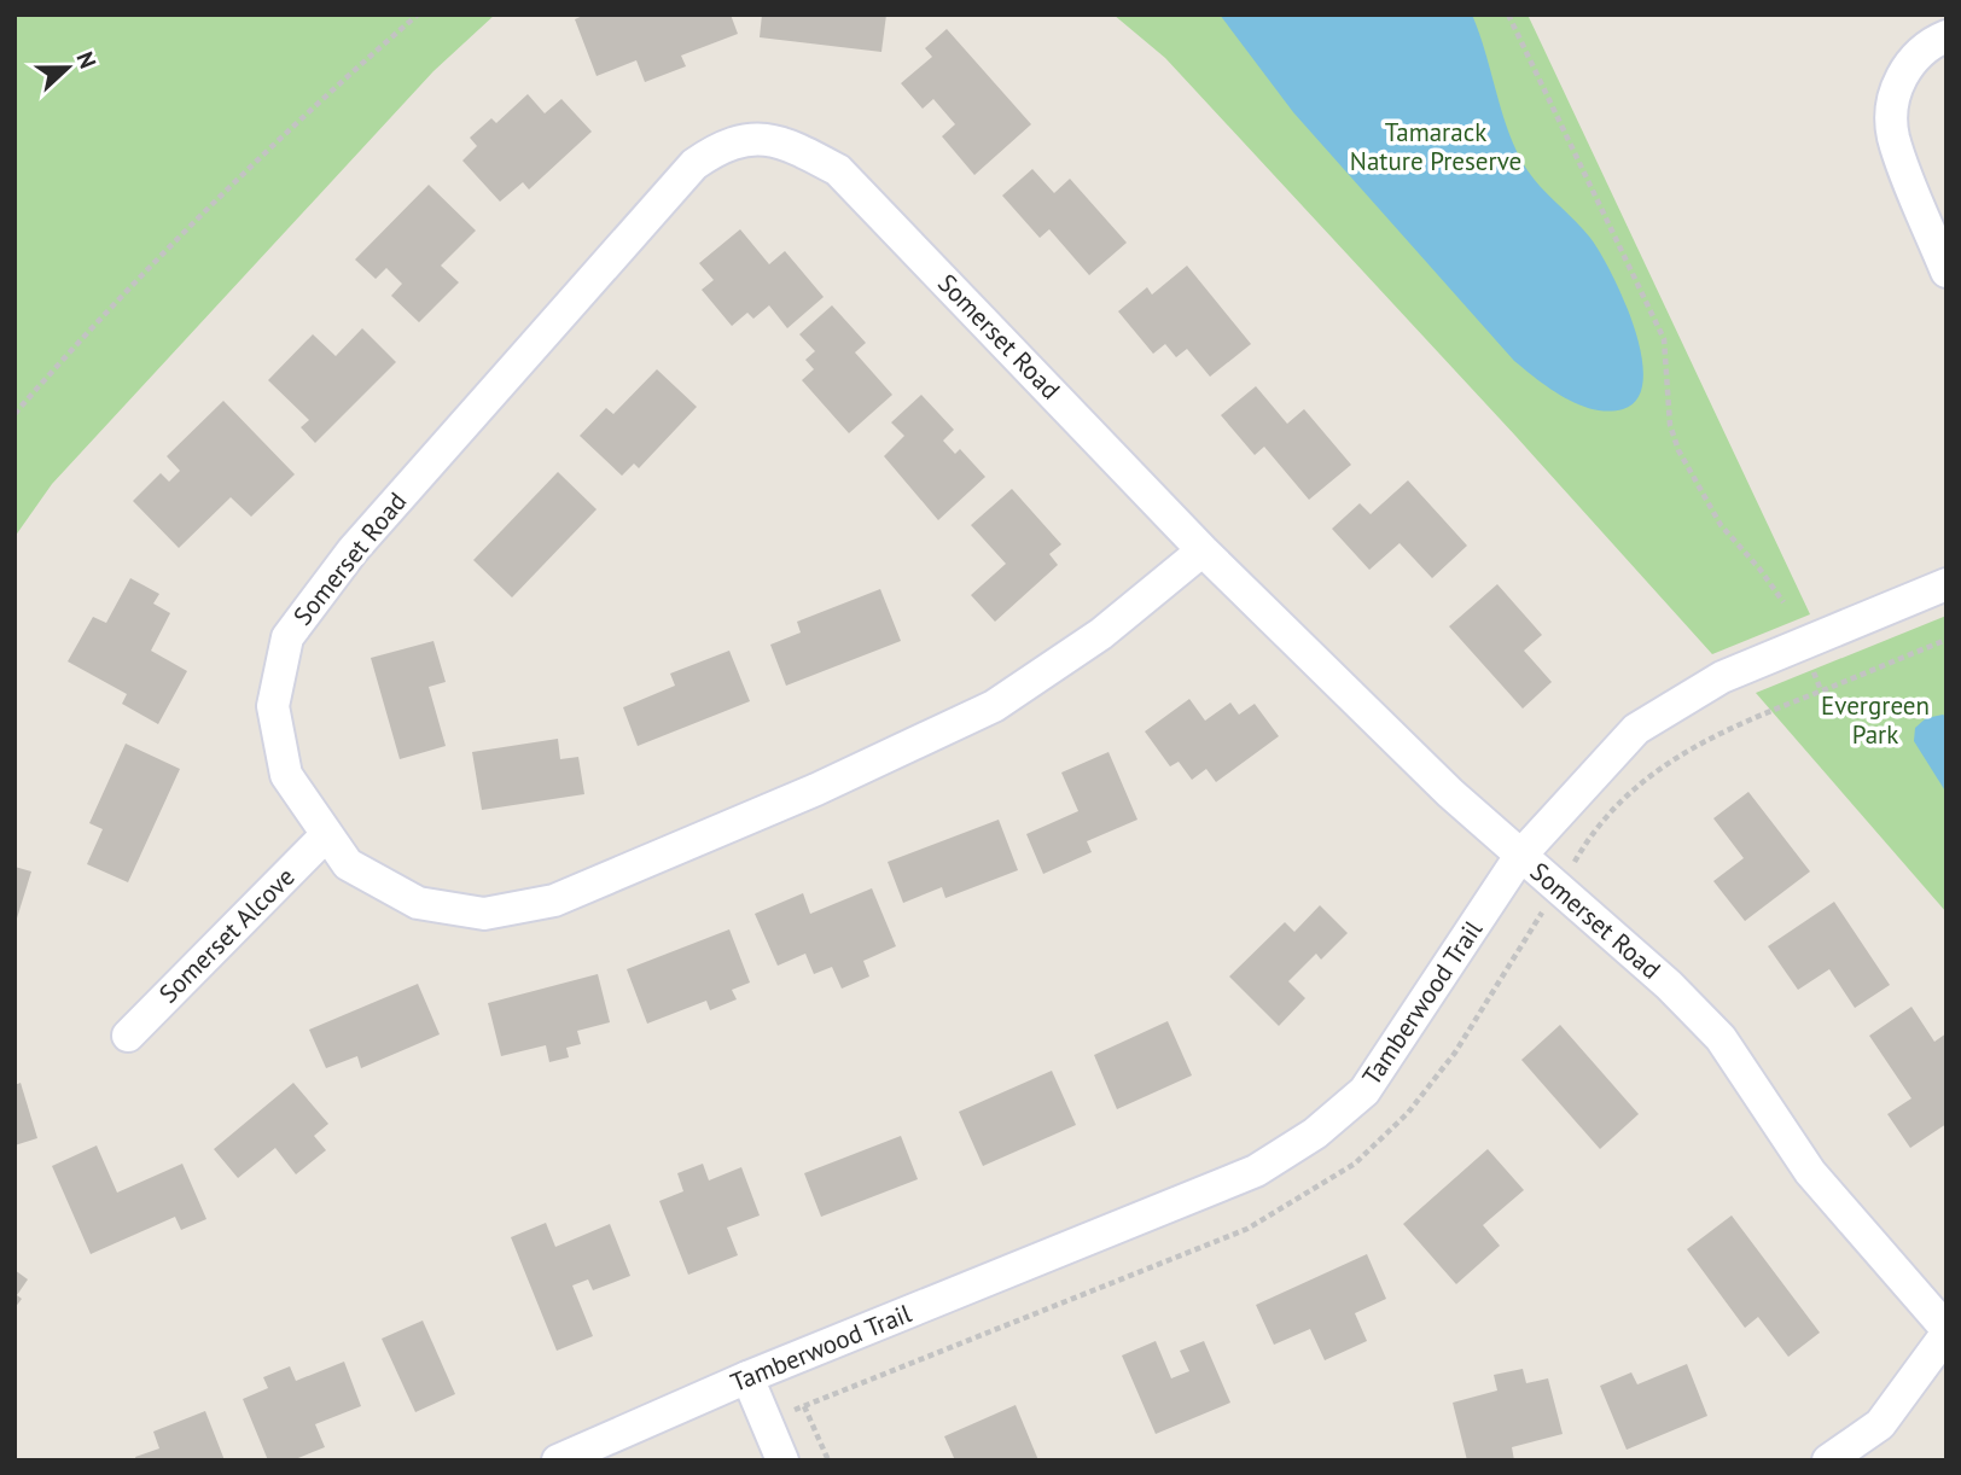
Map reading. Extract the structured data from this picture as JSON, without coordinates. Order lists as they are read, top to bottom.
{
  "streets": {
    "street": ["Somerset Road", "Somerset Alcove", "Tamberwood Trail"]
  },
  "crossings": [
    ["Somerset Road", "Somerset Alcove"],
    ["Somerset Road", "Tamberwood Trail"]
  ],
  "parks": ["Tamarack Nature Preserve", "Evergreen Park"],
  "north": "right"
}
